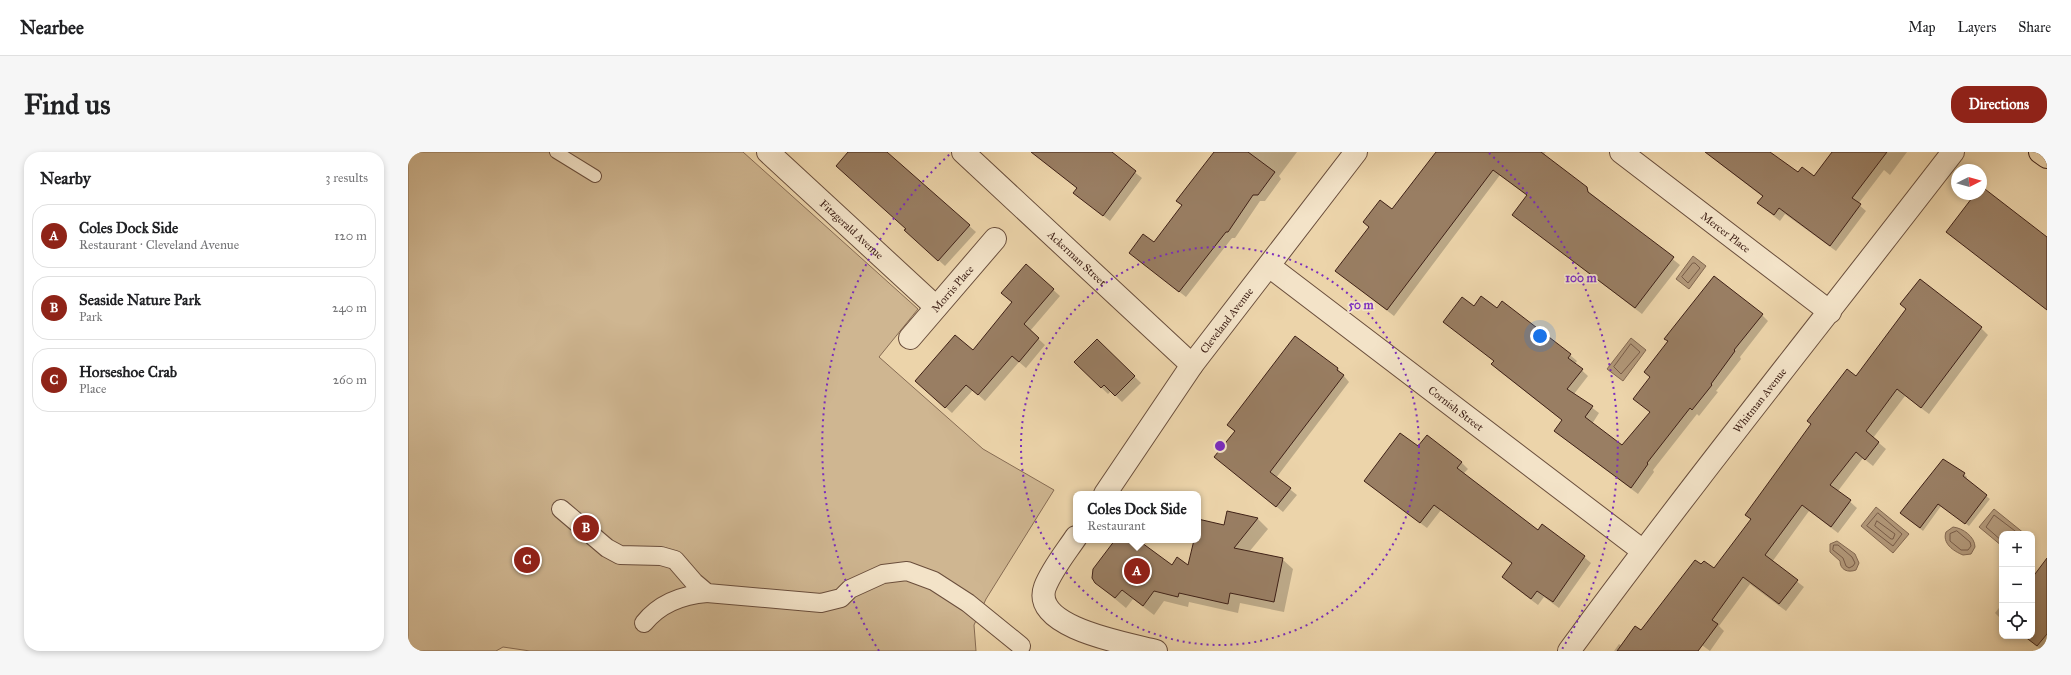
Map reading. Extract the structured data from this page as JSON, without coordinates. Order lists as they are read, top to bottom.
{
  "streets": {
    "street": [
      "Fitzgerald Avenue",
      "Mercer Place",
      "Ackerman Street",
      "Morris Place",
      "Cleveland Avenue",
      "Whitman Avenue",
      "Cornish Street"
    ]
  },
  "crossings": [
    ["Fitzgerald Avenue", "Morris Place"],
    ["Mercer Place", "Whitman Avenue"],
    ["Ackerman Street", "Cleveland Avenue"],
    ["Cleveland Avenue", "Cornish Street"],
    ["Whitman Avenue", "Cornish Street"]
  ],
  "north": "right",
  "page": {
    "header": "Nearbee",
    "nav": ["Map", "Layers", "Share"],
    "buttons": "Directions",
    "title": "Find us",
    "heading": ["Nearby", "3 results"],
    "list": [
      {
        "mark": "A",
        "name": "Coles Dock Side",
        "note": "Restaurant · Cleveland Avenue",
        "value": "120 m"
      },
      {
        "mark": "B",
        "name": "Seaside Nature Park",
        "note": "Park",
        "value": "240 m"
      },
      {
        "mark": "C",
        "name": "Horseshoe Crab",
        "note": "Place",
        "value": "260 m"
      }
    ],
    "popup": ["Coles Dock Side", "Restaurant"],
    "pins": ["B", "C", "A"],
    "map_buttons": ["+", "−"]
  },
  "rings": ["100 m", "50 m"]
}
